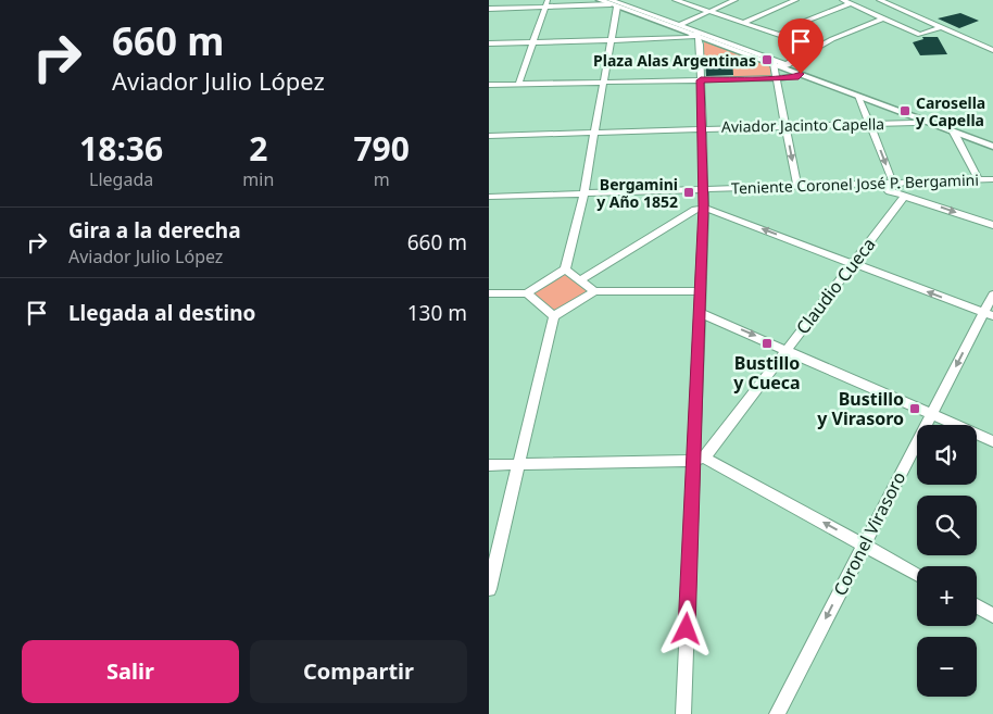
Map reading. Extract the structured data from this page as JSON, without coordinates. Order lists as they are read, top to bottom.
{
  "streets": {
    "street": [
      "Aviador Jacinto Capella",
      "Teniente Coronel José P. Bergamini",
      "Claudio Cueca",
      "Coronel Virasoro"
    ]
  },
  "one_way": ["Coronel Virasoro"],
  "places": {
    "transit": [
      "Plaza Alas Argentinas",
      "Carosella y Capella",
      "Bergamini y Año 1852",
      "Bustillo y Cueca",
      "Bustillo y Virasoro"
    ]
  },
  "page": {
    "turn": ["660 m", "Aviador Julio López"],
    "eta": [
      "18:36",
      "Llegada",
      "2",
      "min",
      "790",
      "m"
    ],
    "list": [
      {
        "name": "Gira a la derecha",
        "note": "Aviador Julio López",
        "value": "660 m"
      },
      {
        "name": "Llegada al destino",
        "value": "130 m"
      }
    ],
    "map_buttons": ["+", "−"],
    "buttons": ["Salir", "Compartir"]
  }
}
